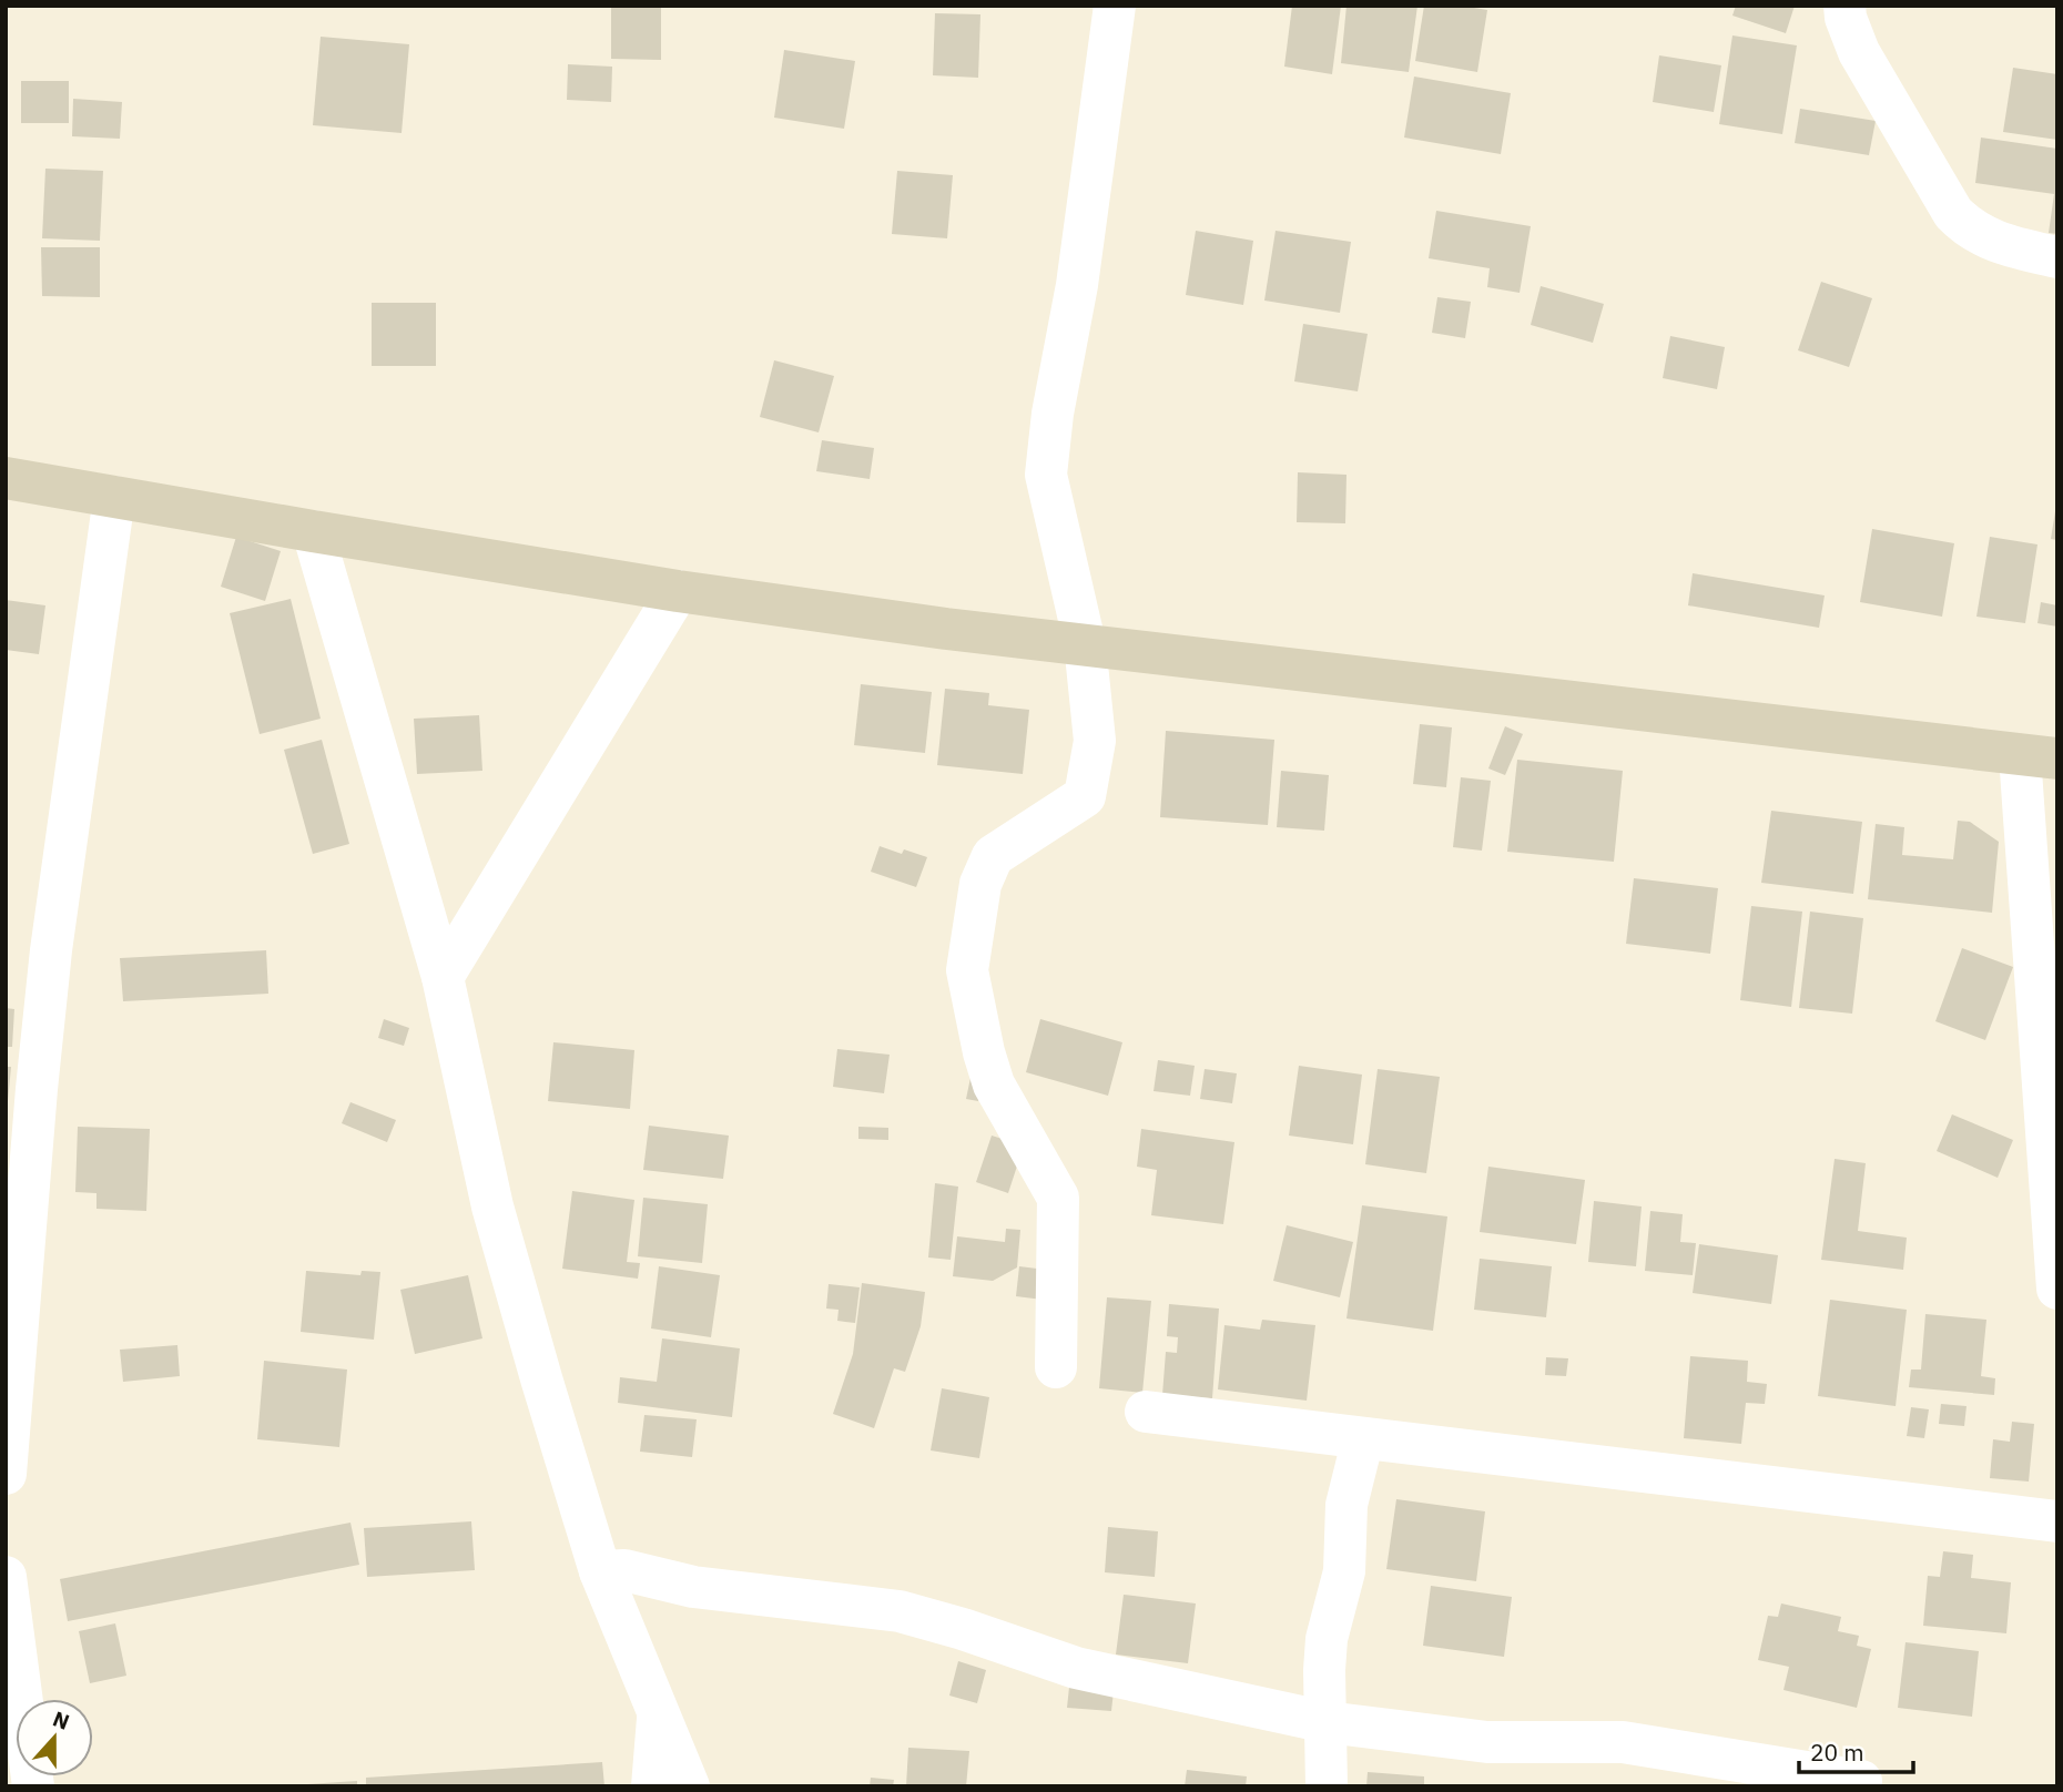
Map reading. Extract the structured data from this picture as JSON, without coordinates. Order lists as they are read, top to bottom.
{
  "scale_bar": "20 m",
  "north": "top"
}
